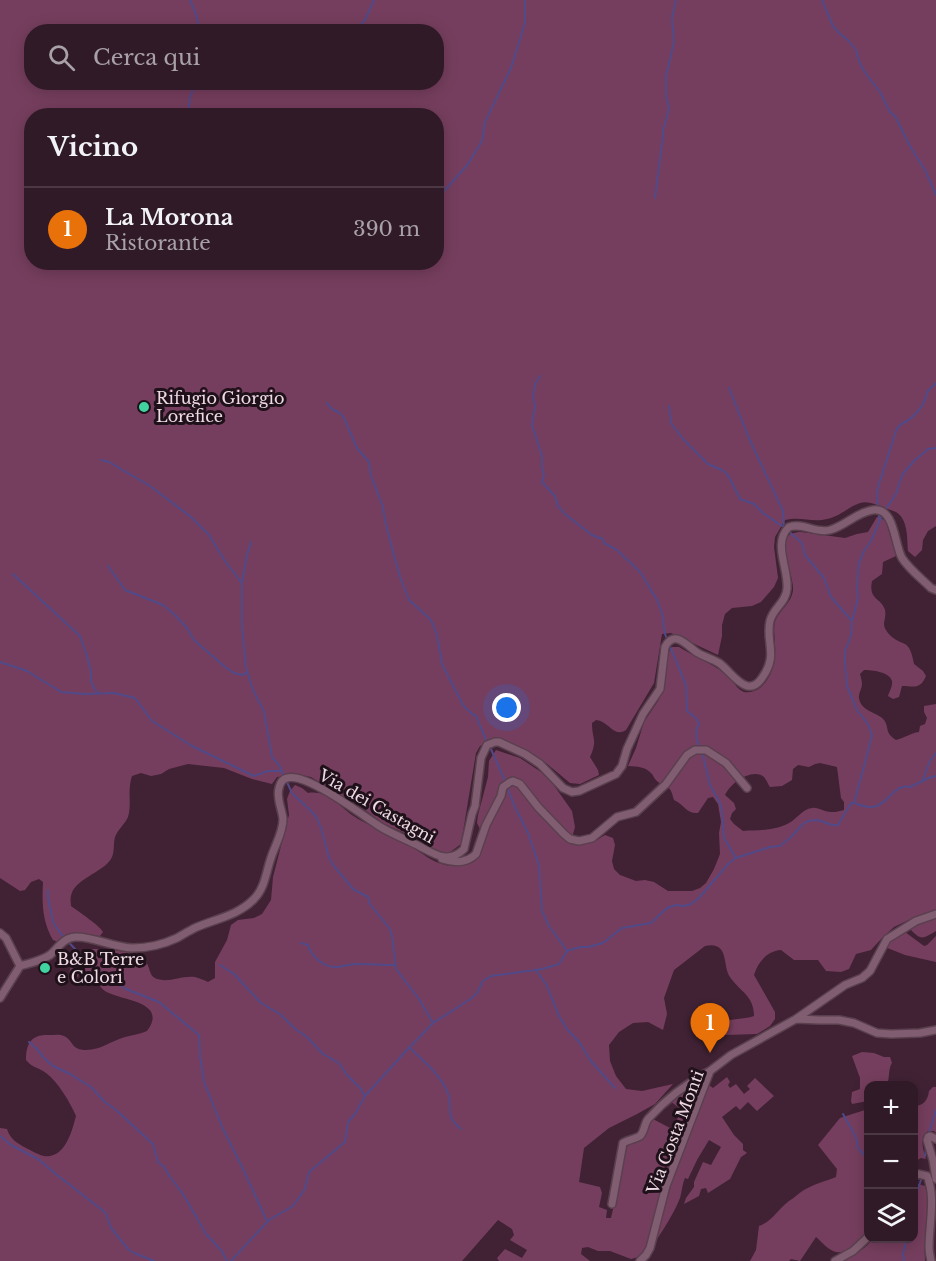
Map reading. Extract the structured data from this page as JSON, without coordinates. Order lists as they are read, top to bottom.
{
  "streets": {
    "street": ["Via dei Castagni", "Via Costa Monti"]
  },
  "places": ["Rifugio Giorgio Lorefice", "B&B Terre e Colori"],
  "page": {
    "search": "Cerca qui",
    "heading": "Vicino",
    "list": [
      {
        "mark": "1",
        "name": "La Morona",
        "note": "Ristorante",
        "value": "390 m"
      }
    ],
    "pins": "1",
    "map_buttons": ["+", "−"]
  }
}
